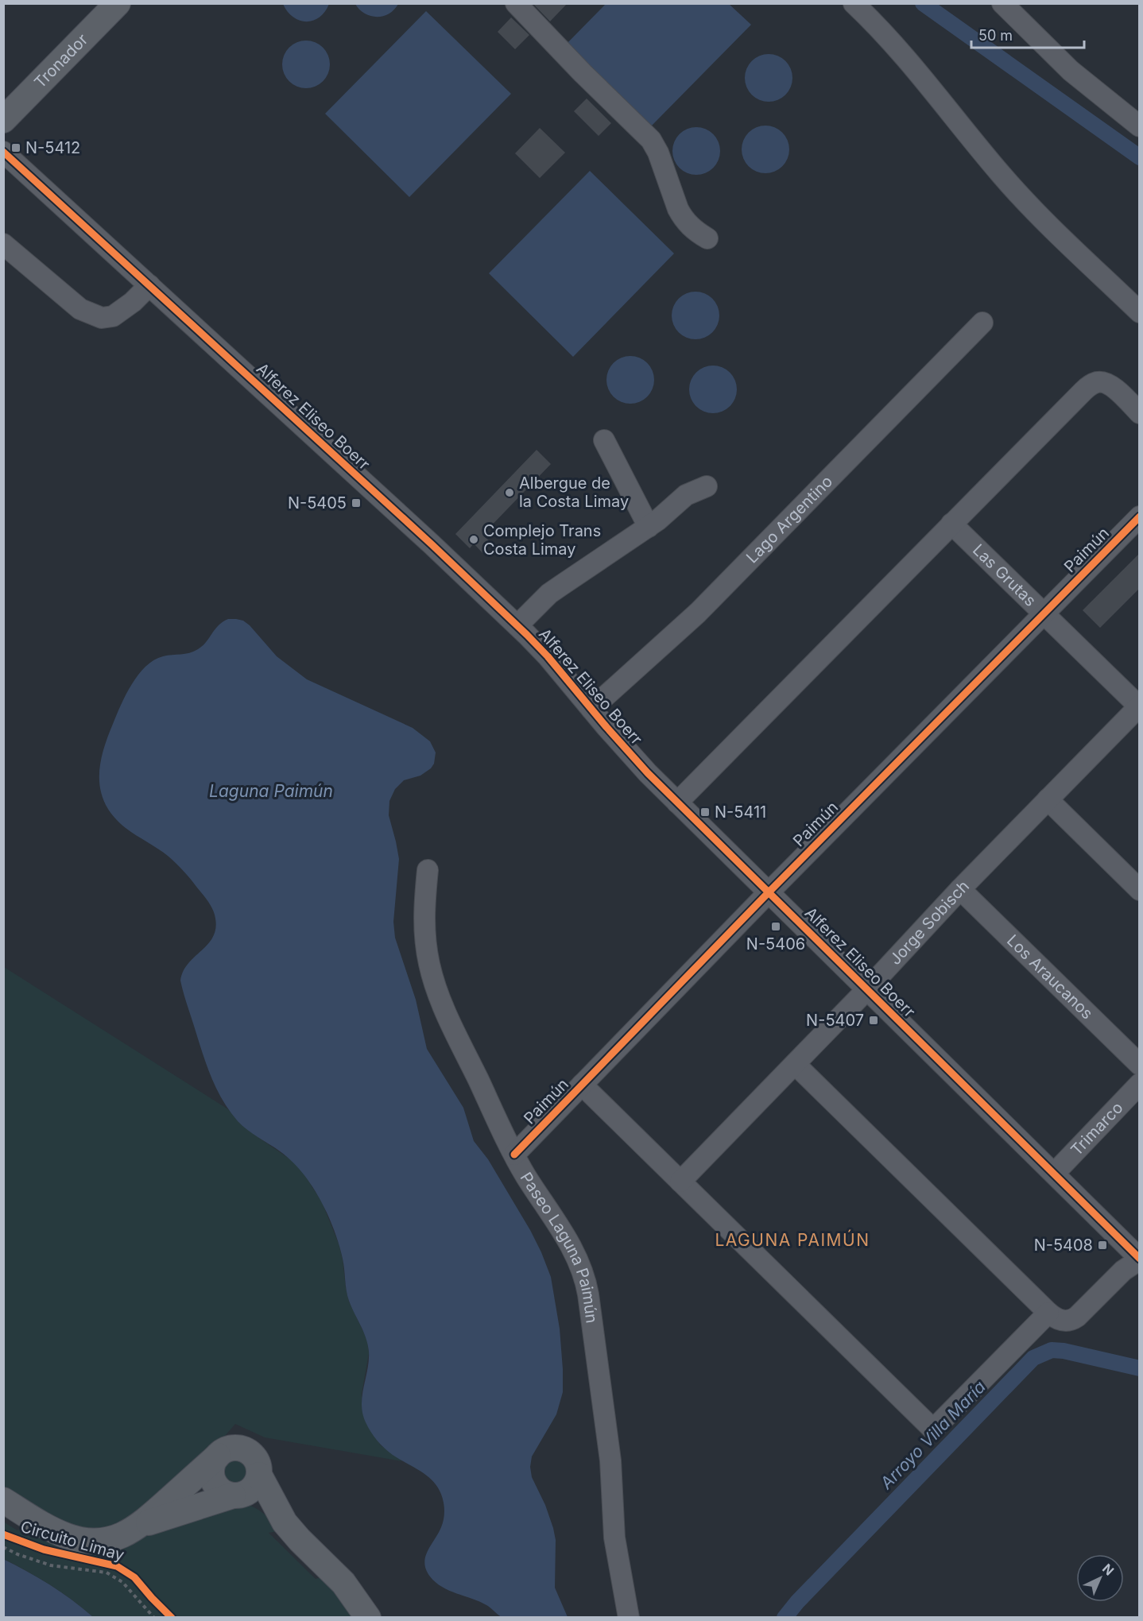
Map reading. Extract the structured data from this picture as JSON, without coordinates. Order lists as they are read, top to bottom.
{
  "streets": {
    "main road": ["Tronador"],
    "street": [
      "Alferez Eliseo Boerr",
      "Lago Argentino",
      "Paimún",
      "Las Grutas",
      "Jorge Sobisch",
      "Los Araucanos",
      "Trimarco",
      "Paseo Laguna Paimún"
    ],
    "cycle path": ["Circuito Limay"]
  },
  "crossings": [
    ["Alferez Eliseo Boerr", "Lago Argentino"],
    ["Alferez Eliseo Boerr", "Paimún"],
    ["Alferez Eliseo Boerr", "Jorge Sobisch"],
    ["Alferez Eliseo Boerr", "Trimarco"],
    ["Paimún", "Las Grutas"],
    ["Paimún", "Paseo Laguna Paimún"],
    ["Las Grutas", "Jorge Sobisch"],
    ["Jorge Sobisch", "Los Araucanos"]
  ],
  "districts": ["LAGUNA PAIMÚN"],
  "water": ["Laguna Paimún", "Arroyo Villa María"],
  "places": {
    "transit": [
      "N-5412",
      "N-5405",
      "N-5411",
      "N-5406",
      "N-5407",
      "N-5408"
    ],
    "other": ["Albergue de la Costa Limay", "Complejo Trans Costa Limay"]
  },
  "scale_bar": "50 m",
  "north": "top right"
}
